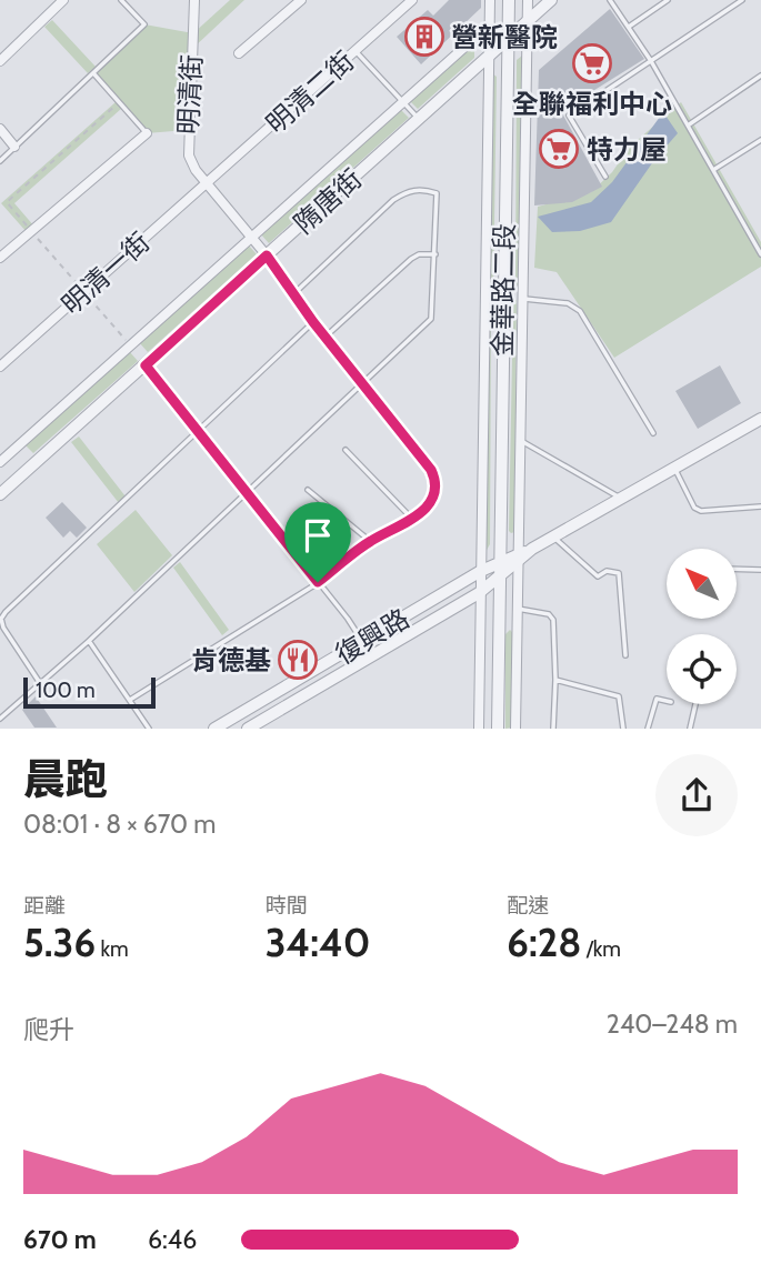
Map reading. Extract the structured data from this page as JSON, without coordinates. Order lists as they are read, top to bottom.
{
  "streets": {
    "street": [
      "明清二街",
      "明清街",
      "隋唐街",
      "明清一街",
      "金華路二段",
      "復興路"
    ]
  },
  "crossings": [
    ["明清二街", "明清街"],
    ["明清二街", "明清一街"],
    ["明清街", "隋唐街"],
    ["明清街", "明清一街"],
    ["隋唐街", "金華路二段"],
    ["金華路二段", "復興路"]
  ],
  "places": {
    "building": ["營新醫院"],
    "supermarket": ["全聯福利中心", "特力屋"],
    "restaurant": ["肯德基"]
  },
  "scale_bar": "100 m",
  "north": "top left",
  "page": {
    "scale": "100 m",
    "heading": ["晨跑", "08:01 · 8 × 670 m"],
    "stats": [
      ["距離", "5.36 km"],
      ["時間", "34:40"],
      ["配速", "6:28 /km"]
    ],
    "chart": ["爬升", "240–248 m"],
    "list": [
      {
        "name": "670 m",
        "note": "6:46"
      }
    ]
  }
}
